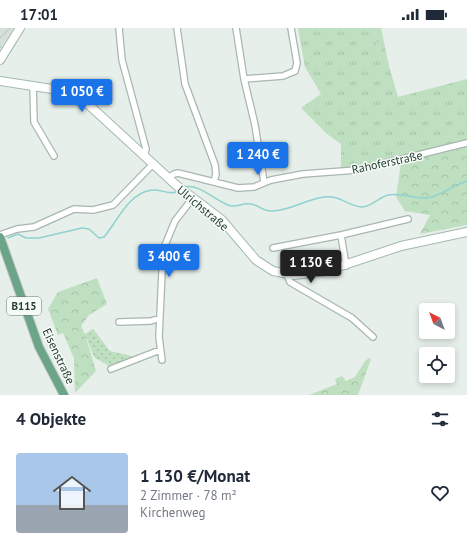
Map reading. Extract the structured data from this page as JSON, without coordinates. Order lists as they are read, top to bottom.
{
  "streets": {
    "main road": ["B115", "Eisenstraße"],
    "street": ["Rahoferstraße", "Ulrichstraße"]
  },
  "crossings": [
    ["Rahoferstraße", "Ulrichstraße"]
  ],
  "north": "top left",
  "page": {
    "status": "17:01",
    "price": [
      "1 050 €",
      "1 240 €",
      "3 400 €",
      "1 130 €"
    ],
    "heading": "4 Objekte",
    "list": [
      {
        "name": "1 130 €/Monat",
        "note": "2 Zimmer · 78 m² · Kirchenweg"
      }
    ]
  }
}
